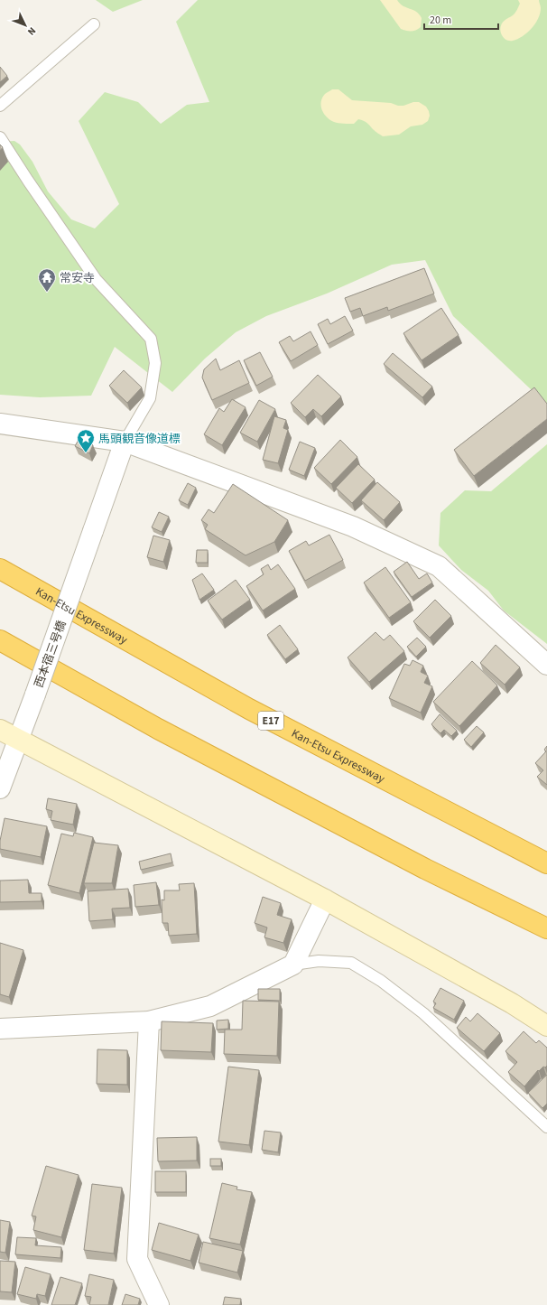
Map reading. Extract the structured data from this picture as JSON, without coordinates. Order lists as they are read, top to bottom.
{
  "streets": {
    "highway": ["Kan-Etsu Expressway", "E17"],
    "street": ["西本宿三号橋"]
  },
  "places": {
    "temple": ["常安寺"],
    "place": ["馬頭観音像道標"]
  },
  "scale_bar": "20 m",
  "north": "bottom right"
}
